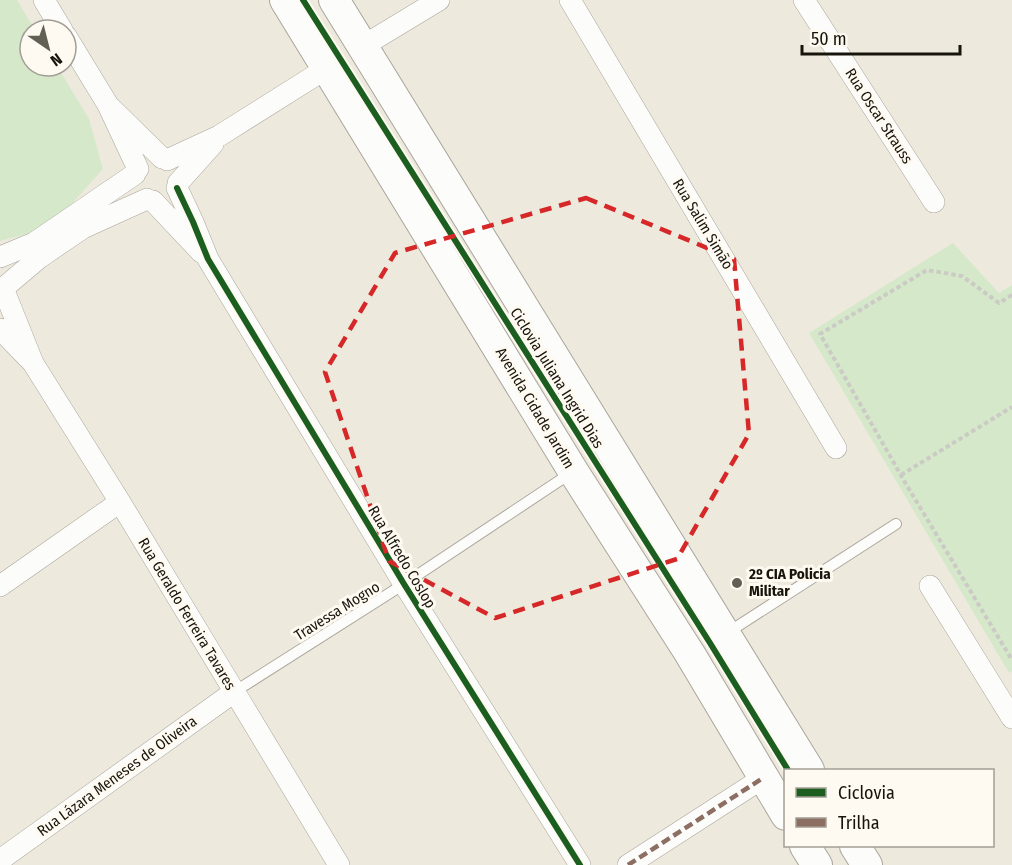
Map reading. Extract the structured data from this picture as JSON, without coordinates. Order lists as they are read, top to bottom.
{
  "streets": {
    "main road": ["Avenida Cidade Jardim"],
    "street": [
      "Rua Oscar Strauss",
      "Rua Salim Simão",
      "Rua Alfredo Coslop",
      "Rua Geraldo Ferreira Tavares",
      "Rua Lázara Meneses de Oliveira"
    ],
    "lane": ["Travessa Mogno"],
    "cycle path": ["Ciclovia Juliana Ingrid Dias"]
  },
  "crossings": [
    ["Avenida Cidade Jardim", "Travessa Mogno"],
    ["Rua Alfredo Coslop", "Travessa Mogno"],
    ["Travessa Mogno", "Rua Geraldo Ferreira Tavares"],
    ["Travessa Mogno", "Rua Lázara Meneses de Oliveira"],
    ["Rua Geraldo Ferreira Tavares", "Rua Lázara Meneses de Oliveira"]
  ],
  "places": ["2º CIA Policia Militar"],
  "legend": ["Ciclovia", "Trilha"],
  "scale_bar": "50 m",
  "north": "bottom right"
}
